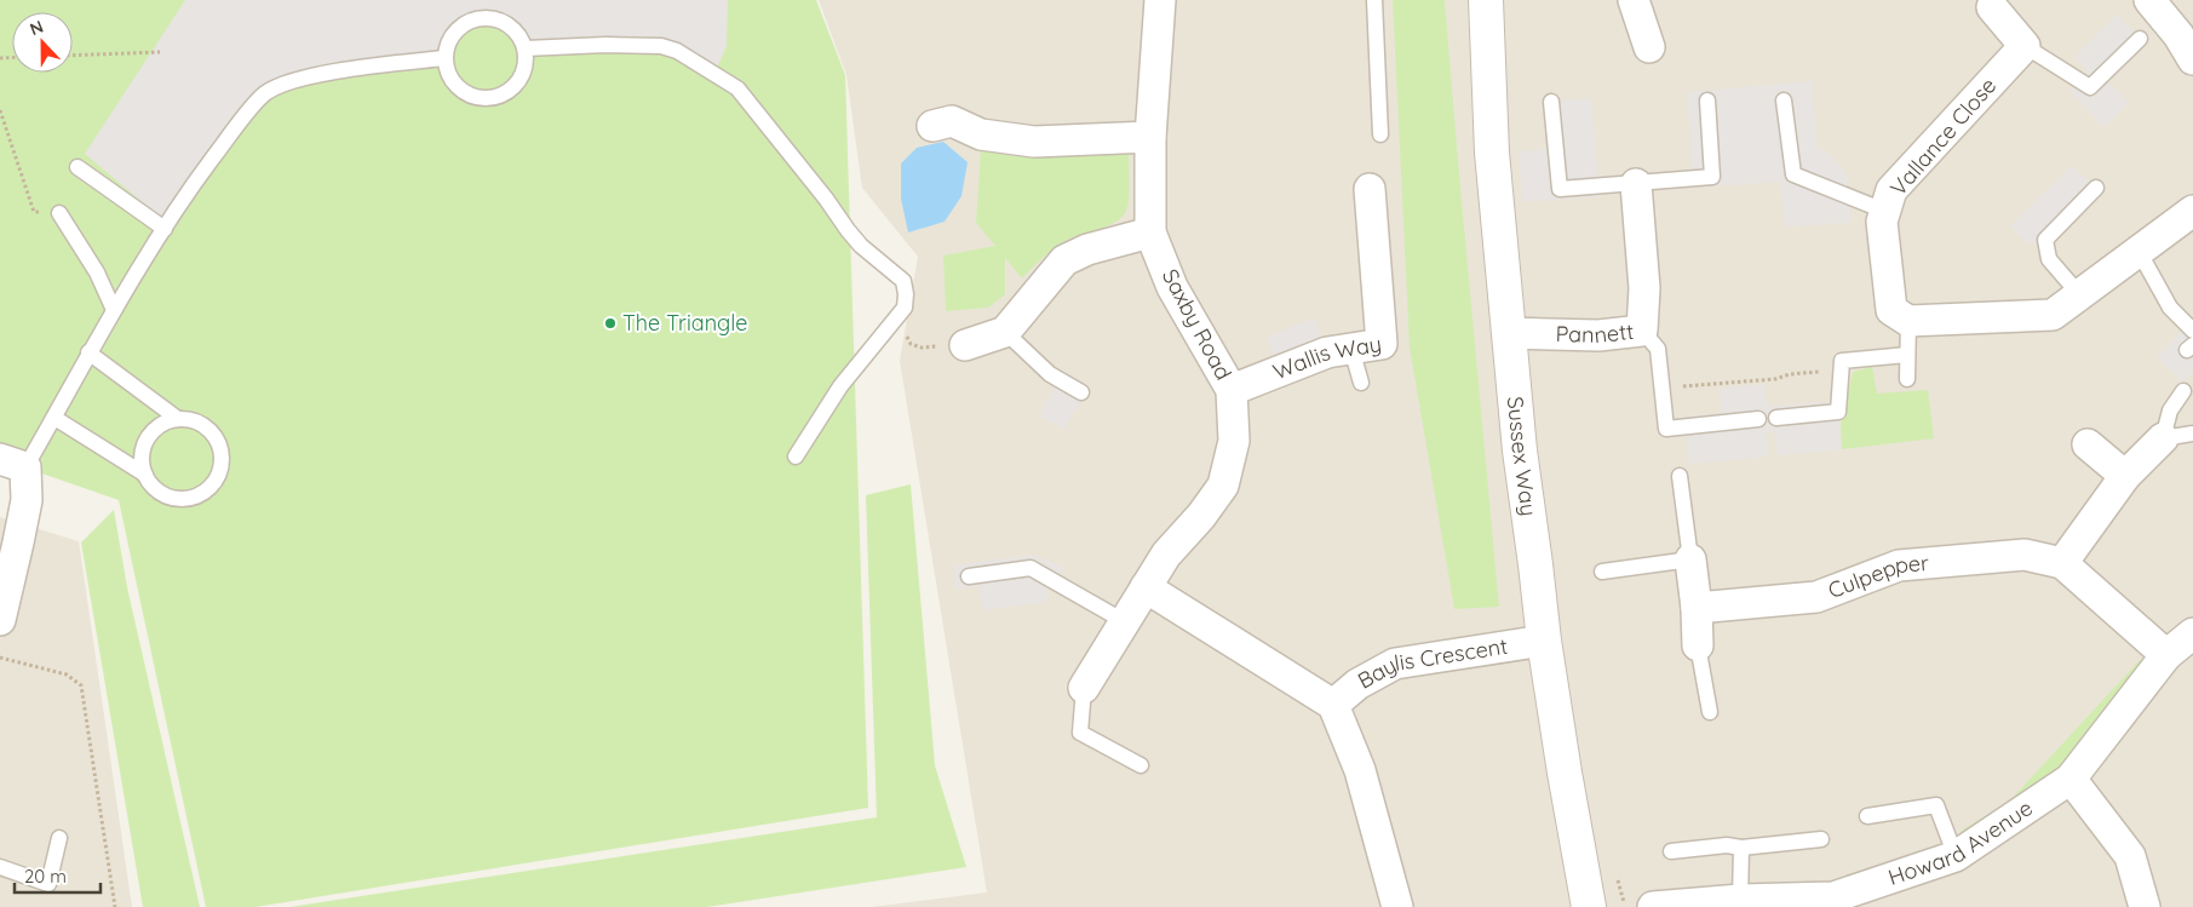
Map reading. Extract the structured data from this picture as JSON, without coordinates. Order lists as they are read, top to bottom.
{
  "streets": {
    "street": [
      "Vallance Close",
      "Saxby Road",
      "Pannett",
      "Wallis Way",
      "Sussex Way",
      "Culpepper",
      "Baylis Crescent",
      "Howard Avenue"
    ]
  },
  "crossings": [
    ["Saxby Road", "Wallis Way"],
    ["Saxby Road", "Baylis Crescent"],
    ["Pannett", "Sussex Way"],
    ["Sussex Way", "Baylis Crescent"],
    ["Culpepper", "Howard Avenue"]
  ],
  "places": ["The Triangle"],
  "scale_bar": "20 m",
  "north": "top"
}
